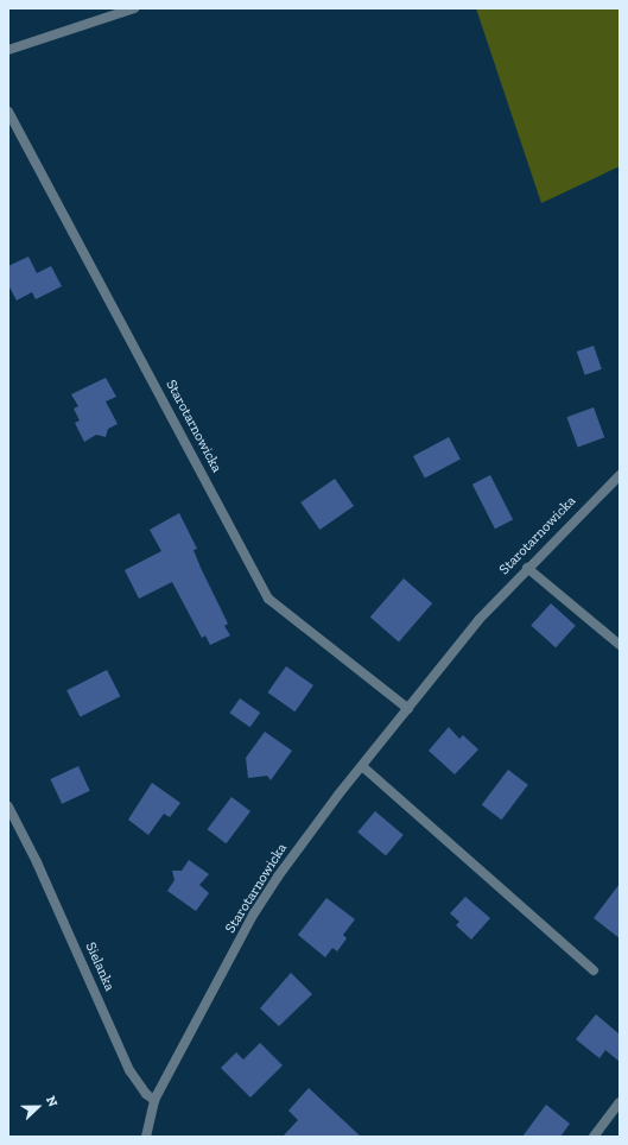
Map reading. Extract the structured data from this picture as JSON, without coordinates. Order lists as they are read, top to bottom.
{
  "streets": {
    "street": ["Starotarnowicka", "Sielanka"]
  },
  "crossings": [
    ["Starotarnowicka", "Sielanka"]
  ],
  "north": "right"
}
